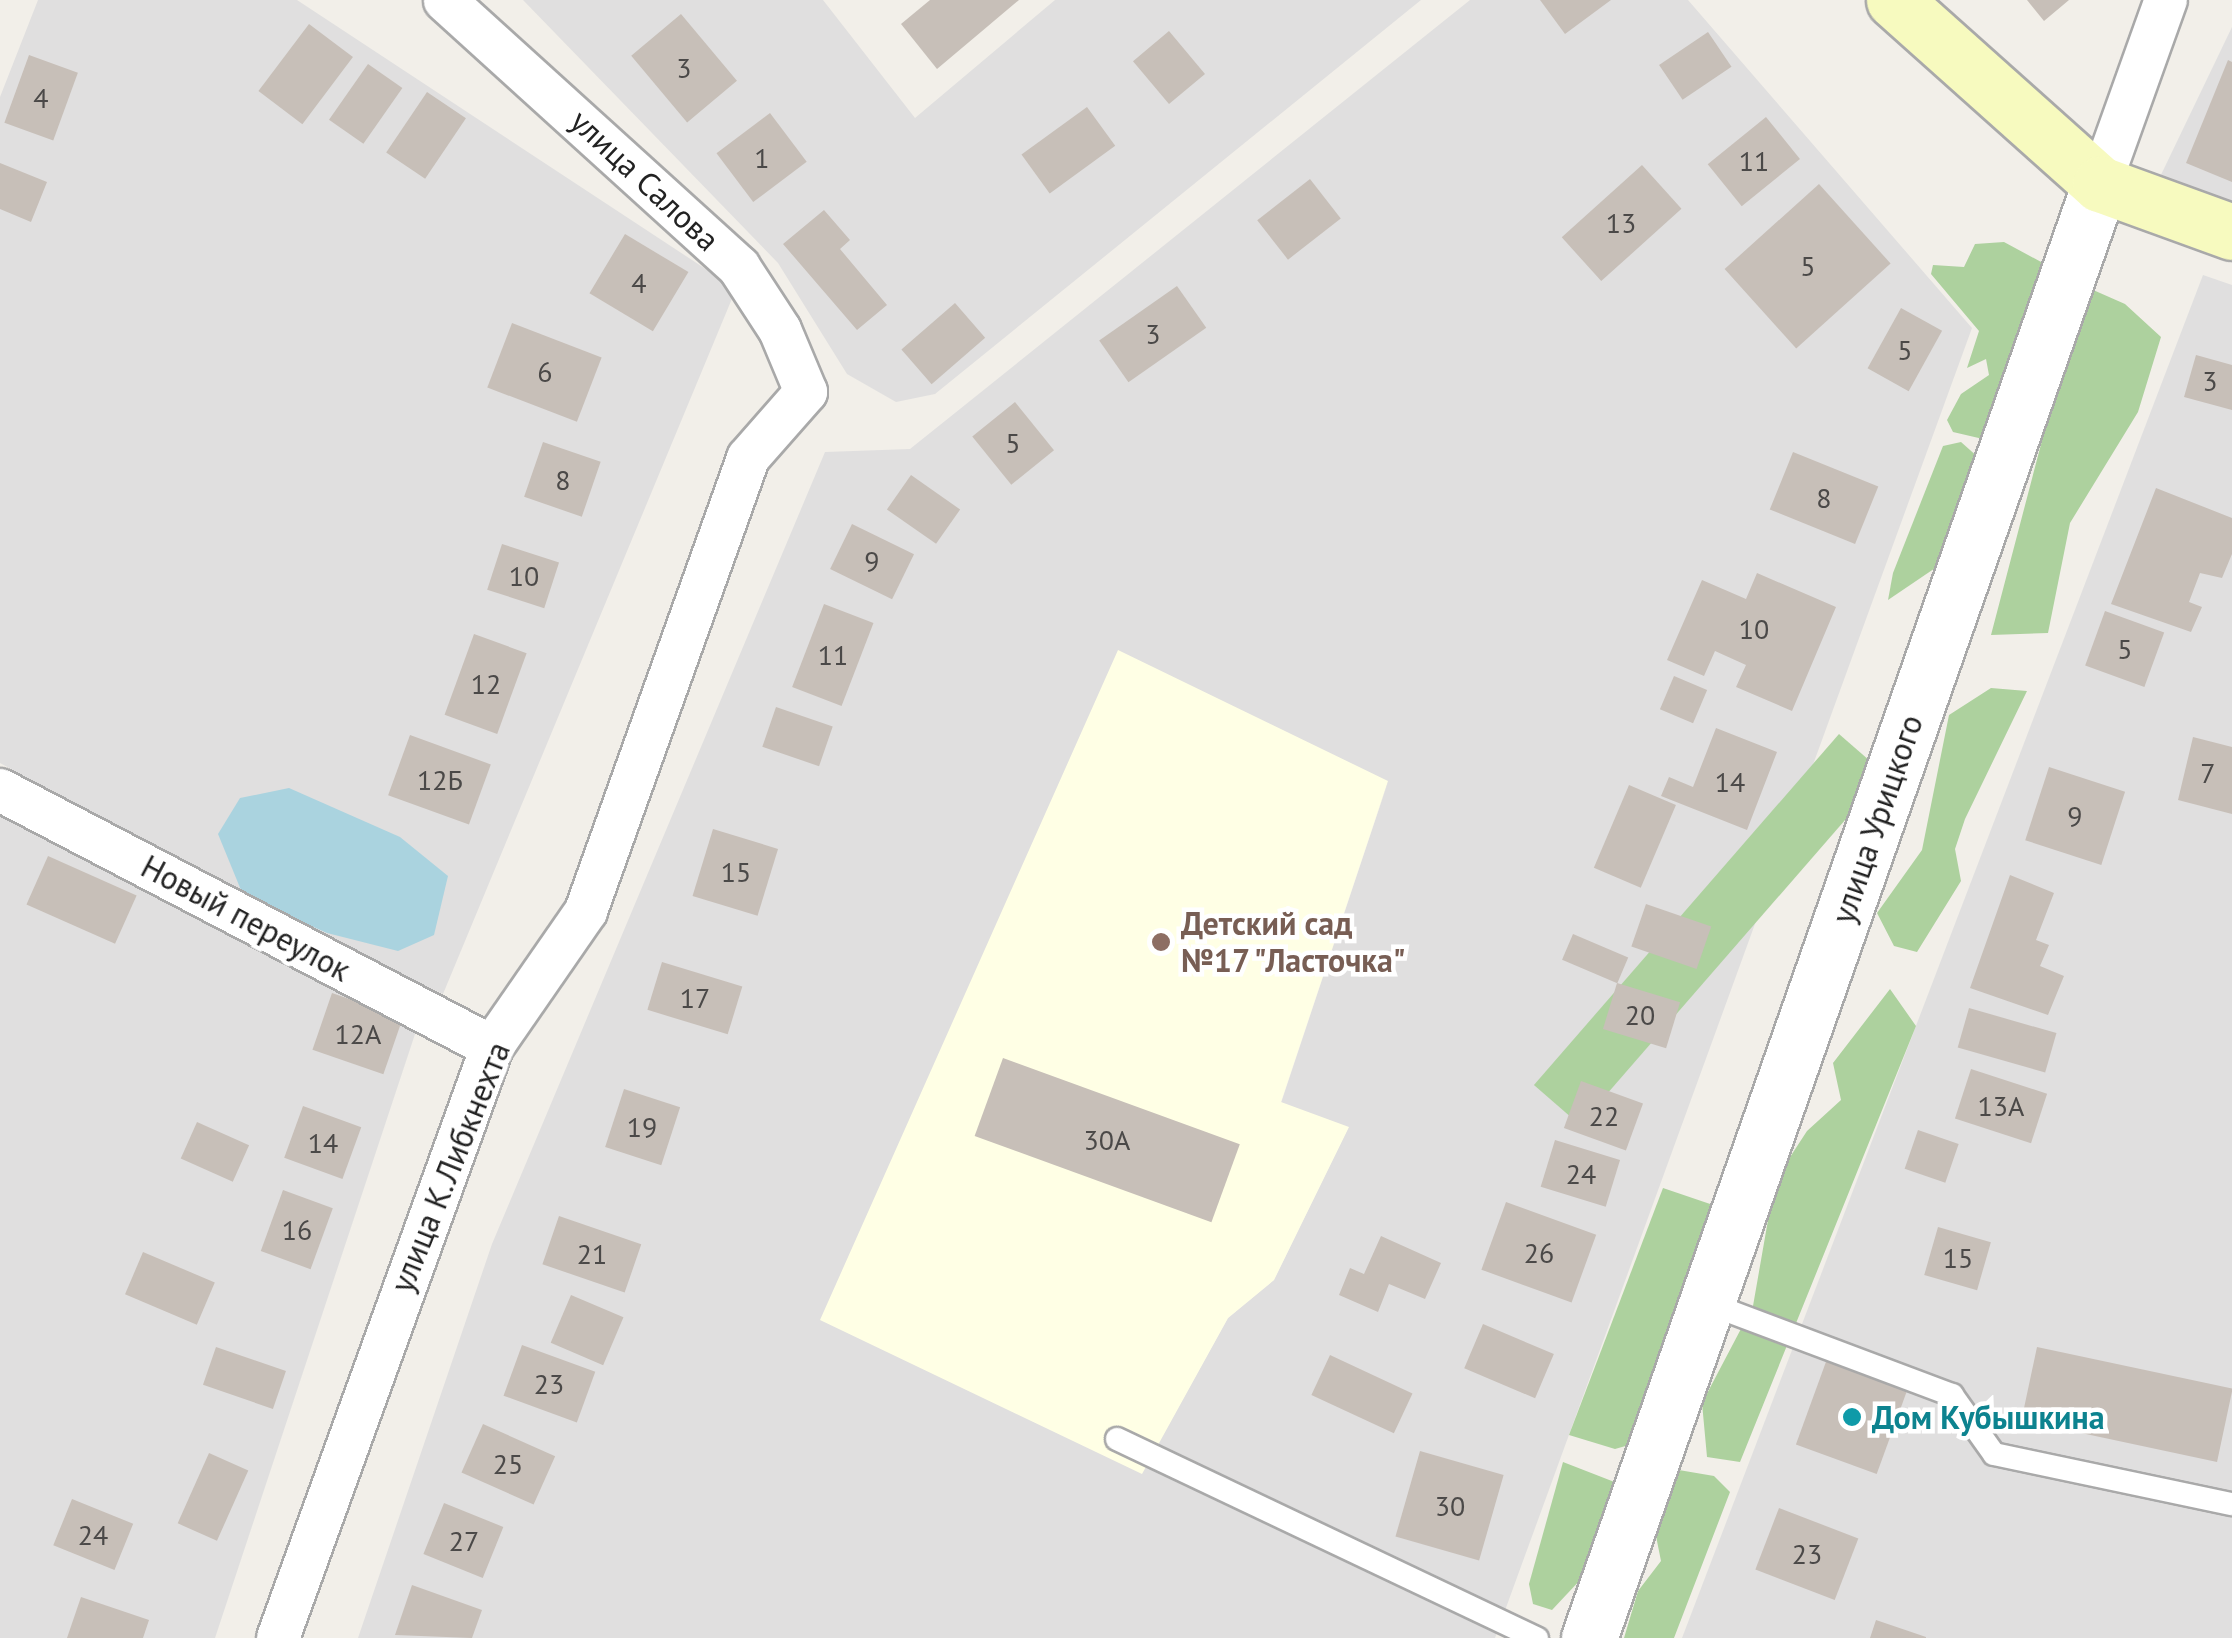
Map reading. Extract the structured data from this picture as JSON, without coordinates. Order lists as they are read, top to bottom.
{
  "streets": {
    "street": [
      "улица Салова",
      "улица Урицкого",
      "Новый переулок",
      "улица К.Либкнехта"
    ]
  },
  "crossings": [
    ["улица Салова", "улица К.Либкнехта"],
    ["Новый переулок", "улица К.Либкнехта"]
  ],
  "places": ["Детский сад №17 \"Ласточка\"", "Дом Кубышкина"],
  "house_numbers": [
    "3",
    "4",
    "1",
    "11",
    "13",
    "5",
    "4",
    "3",
    "5",
    "6",
    "3",
    "5",
    "8",
    "8",
    "9",
    "10",
    "10",
    "5",
    "11",
    "12",
    "7",
    "12Б",
    "14",
    "9",
    "15",
    "17",
    "20",
    "12А",
    "13А",
    "22",
    "19",
    "30А",
    "14",
    "24",
    "16",
    "26",
    "21",
    "15",
    "23",
    "25",
    "30",
    "24",
    "27",
    "23"
  ]
}
